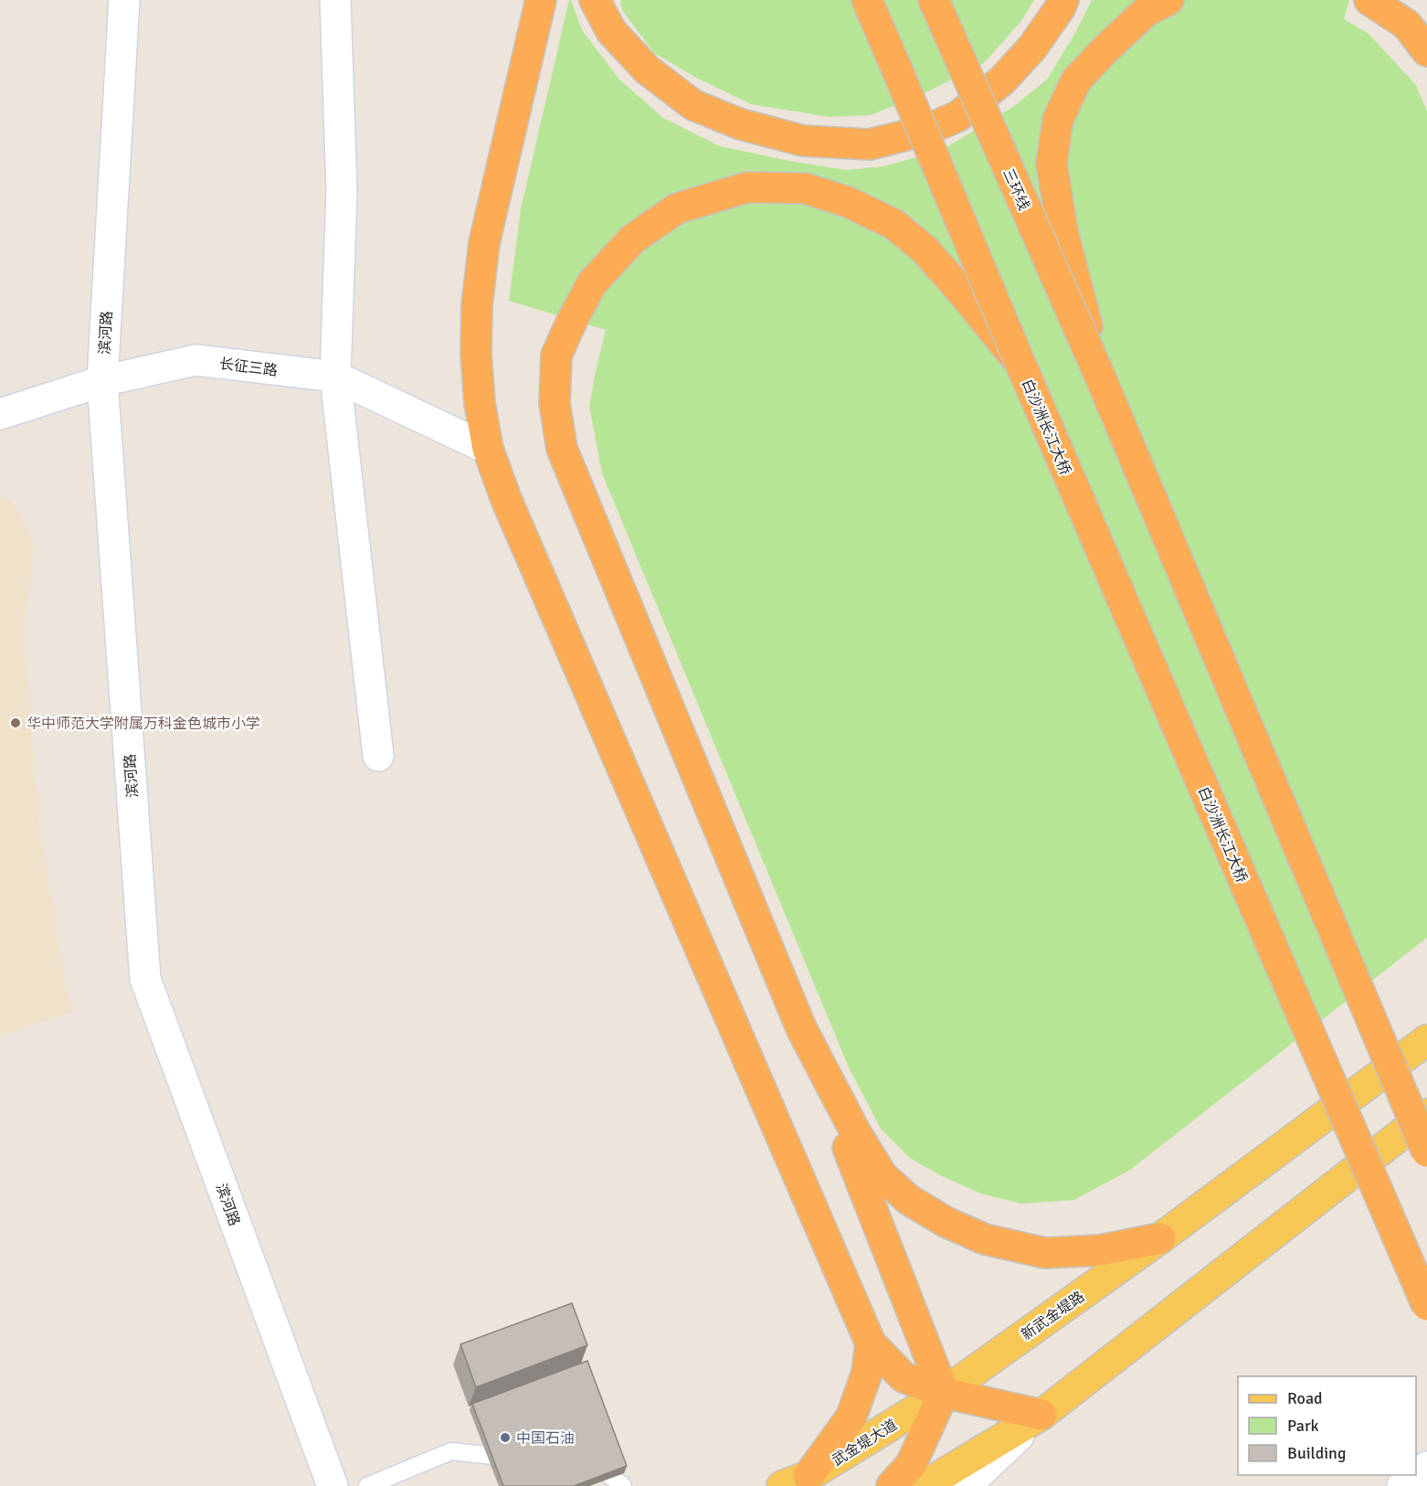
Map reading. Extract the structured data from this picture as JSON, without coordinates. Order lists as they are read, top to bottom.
{
  "streets": {
    "highway": ["三环线", "白沙洲长江大桥"],
    "main road": ["新武金堤路", "武金堤大道"],
    "street": ["滨河路", "长征三路"]
  },
  "crossings": [
    ["滨河路", "长征三路"],
    ["新武金堤路", "武金堤大道"]
  ],
  "places": ["华中师范大学附属万科金色城市小学", "中国石油"],
  "legend": ["Road", "Park", "Building"]
}
